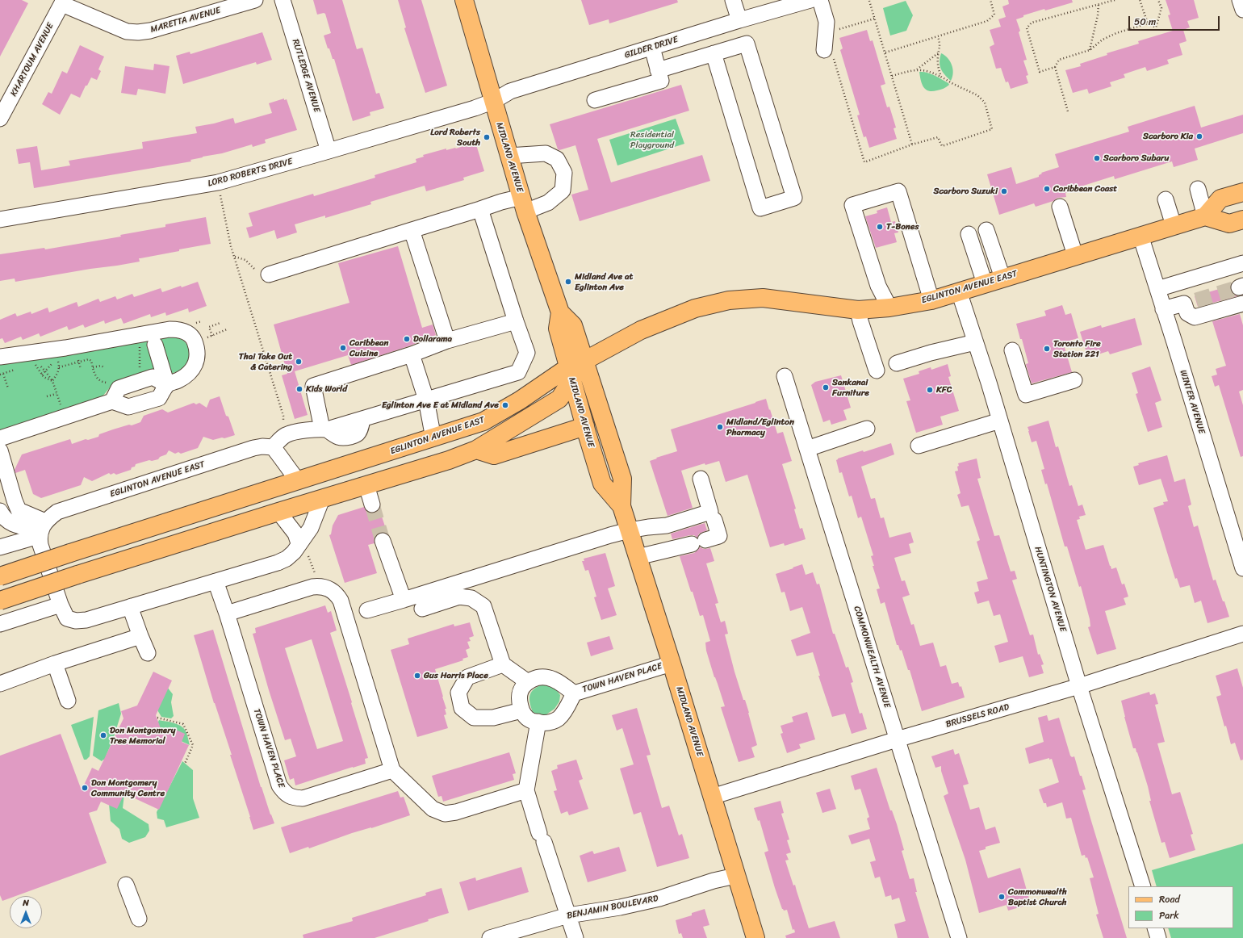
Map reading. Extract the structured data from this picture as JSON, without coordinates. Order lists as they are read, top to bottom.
{
  "streets": {
    "main road": ["MIDLAND AVENUE", "EGLINTON AVENUE EAST"],
    "street": [
      "MARETTA AVENUE",
      "GILDER DRIVE",
      "KHARTOUM AVENUE",
      "RUTLEDGE AVENUE",
      "LORD ROBERTS DRIVE",
      "WINTER AVENUE",
      "HUNTINGTON AVENUE",
      "COMMONWEALTH AVENUE",
      "TOWN HAVEN PLACE",
      "BRUSSELS ROAD",
      "BENJAMIN BOULEVARD"
    ]
  },
  "crossings": [
    ["MARETTA AVENUE", "KHARTOUM AVENUE"],
    ["GILDER DRIVE", "MIDLAND AVENUE"],
    ["GILDER DRIVE", "LORD ROBERTS DRIVE"],
    ["RUTLEDGE AVENUE", "LORD ROBERTS DRIVE"],
    ["MIDLAND AVENUE", "LORD ROBERTS DRIVE"],
    ["MIDLAND AVENUE", "EGLINTON AVENUE EAST"],
    ["MIDLAND AVENUE", "TOWN HAVEN PLACE"],
    ["MIDLAND AVENUE", "BRUSSELS ROAD"],
    ["MIDLAND AVENUE", "BENJAMIN BOULEVARD"],
    ["EGLINTON AVENUE EAST", "WINTER AVENUE"],
    ["EGLINTON AVENUE EAST", "HUNTINGTON AVENUE"],
    ["HUNTINGTON AVENUE", "BRUSSELS ROAD"],
    ["COMMONWEALTH AVENUE", "BRUSSELS ROAD"]
  ],
  "parks": ["Residential Playground"],
  "places": [
    "Scarboro Kia",
    "Lord Roberts South",
    "Scarboro Subaru",
    "Caribbean Coast",
    "Scarboro Suzuki",
    "T-Bones",
    "Midland Ave at Eglinton Ave",
    "Dollarama",
    "Caribbean Cuisine",
    "Toronto Fire Station 221",
    "Thai Take Out & Catering",
    "Sankanai Furniture",
    "Kids World",
    "KFC",
    "Eglinton Ave E at Midland Ave",
    "Midland/Eglinton Pharmacy",
    "Gus Harris Place",
    "Don Montgomery Tree Memorial",
    "Don Montgomery Community Centre",
    "Commonwealth Baptist Church"
  ],
  "legend": ["Road", "Park"],
  "scale_bar": "50 m",
  "north": "top"
}
